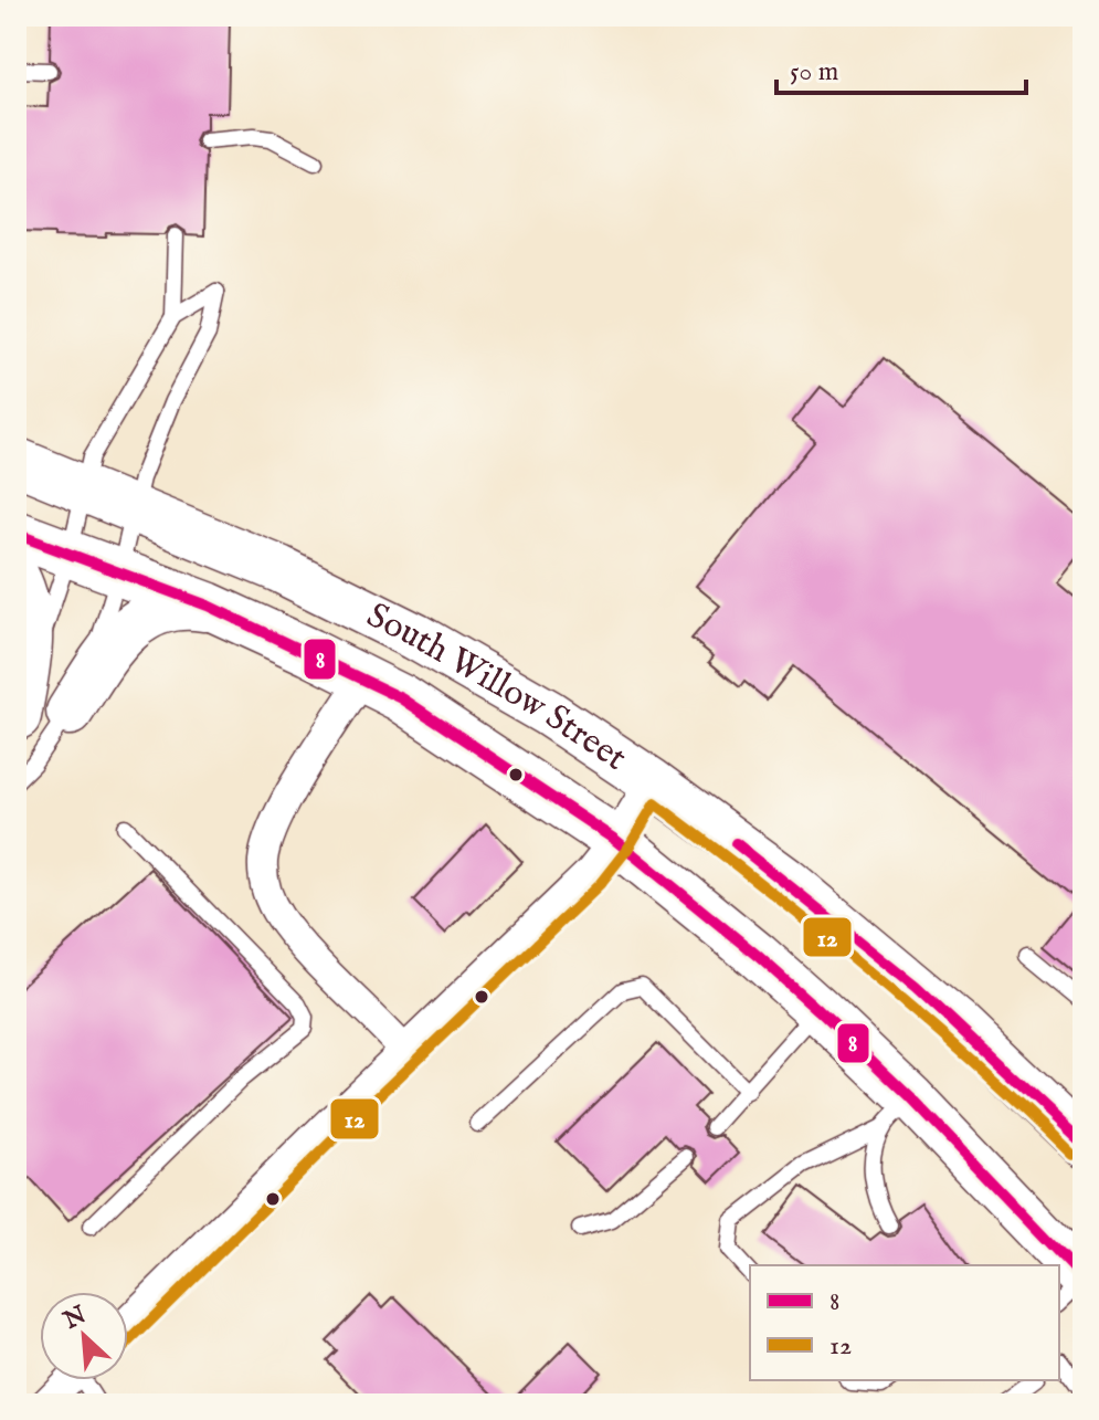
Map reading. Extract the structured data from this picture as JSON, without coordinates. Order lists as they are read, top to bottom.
{
  "streets": {
    "main road": ["South Willow Street"]
  },
  "lines": ["transit line 8", "transit line 12"],
  "legend": ["8", "12"],
  "scale_bar": "50 m",
  "north": "top left"
}
